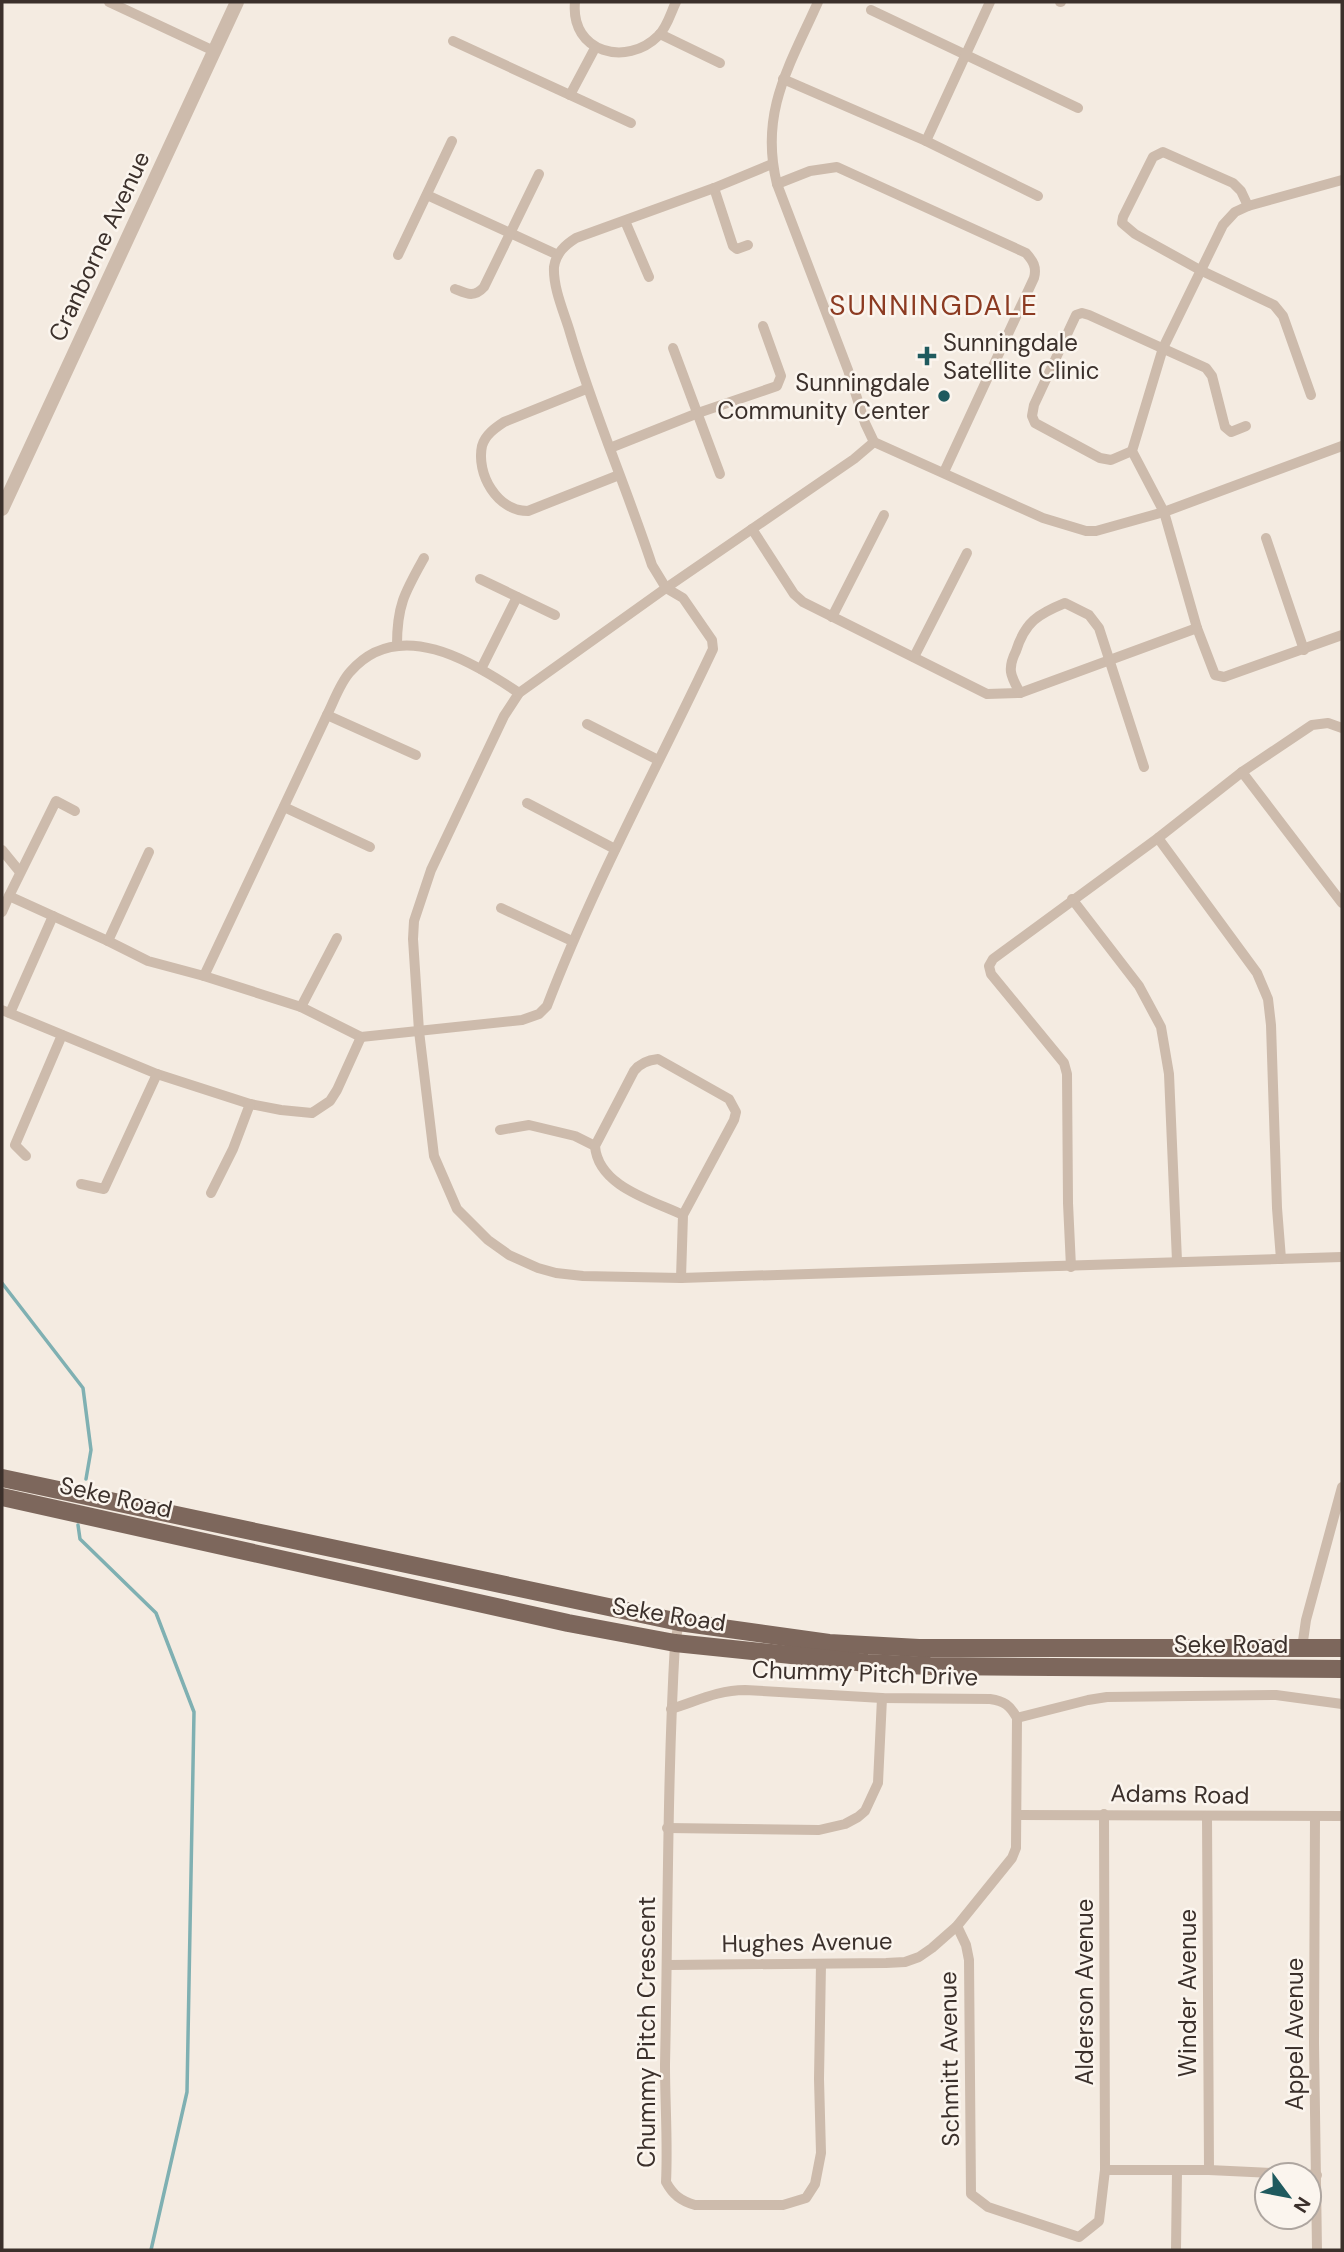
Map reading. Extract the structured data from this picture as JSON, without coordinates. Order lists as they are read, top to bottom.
{
  "streets": {
    "main road": ["Seke Road"],
    "street": [
      "Cranborne Avenue",
      "Chummy Pitch Drive",
      "Adams Road",
      "Hughes Avenue",
      "Alderson Avenue",
      "Winder Avenue",
      "Chummy Pitch Crescent",
      "Appel Avenue",
      "Schmitt Avenue"
    ]
  },
  "crossings": [
    ["Seke Road", "Chummy Pitch Crescent"],
    ["Chummy Pitch Drive", "Hughes Avenue"],
    ["Chummy Pitch Drive", "Chummy Pitch Crescent"],
    ["Adams Road", "Hughes Avenue"],
    ["Adams Road", "Alderson Avenue"],
    ["Adams Road", "Winder Avenue"],
    ["Adams Road", "Appel Avenue"],
    ["Hughes Avenue", "Chummy Pitch Crescent"],
    ["Hughes Avenue", "Schmitt Avenue"],
    ["Alderson Avenue", "Schmitt Avenue"]
  ],
  "districts": ["SUNNINGDALE"],
  "places": {
    "health": ["Sunningdale Satellite Clinic"],
    "other": ["Sunningdale Community Center"]
  },
  "north": "bottom right"
}
